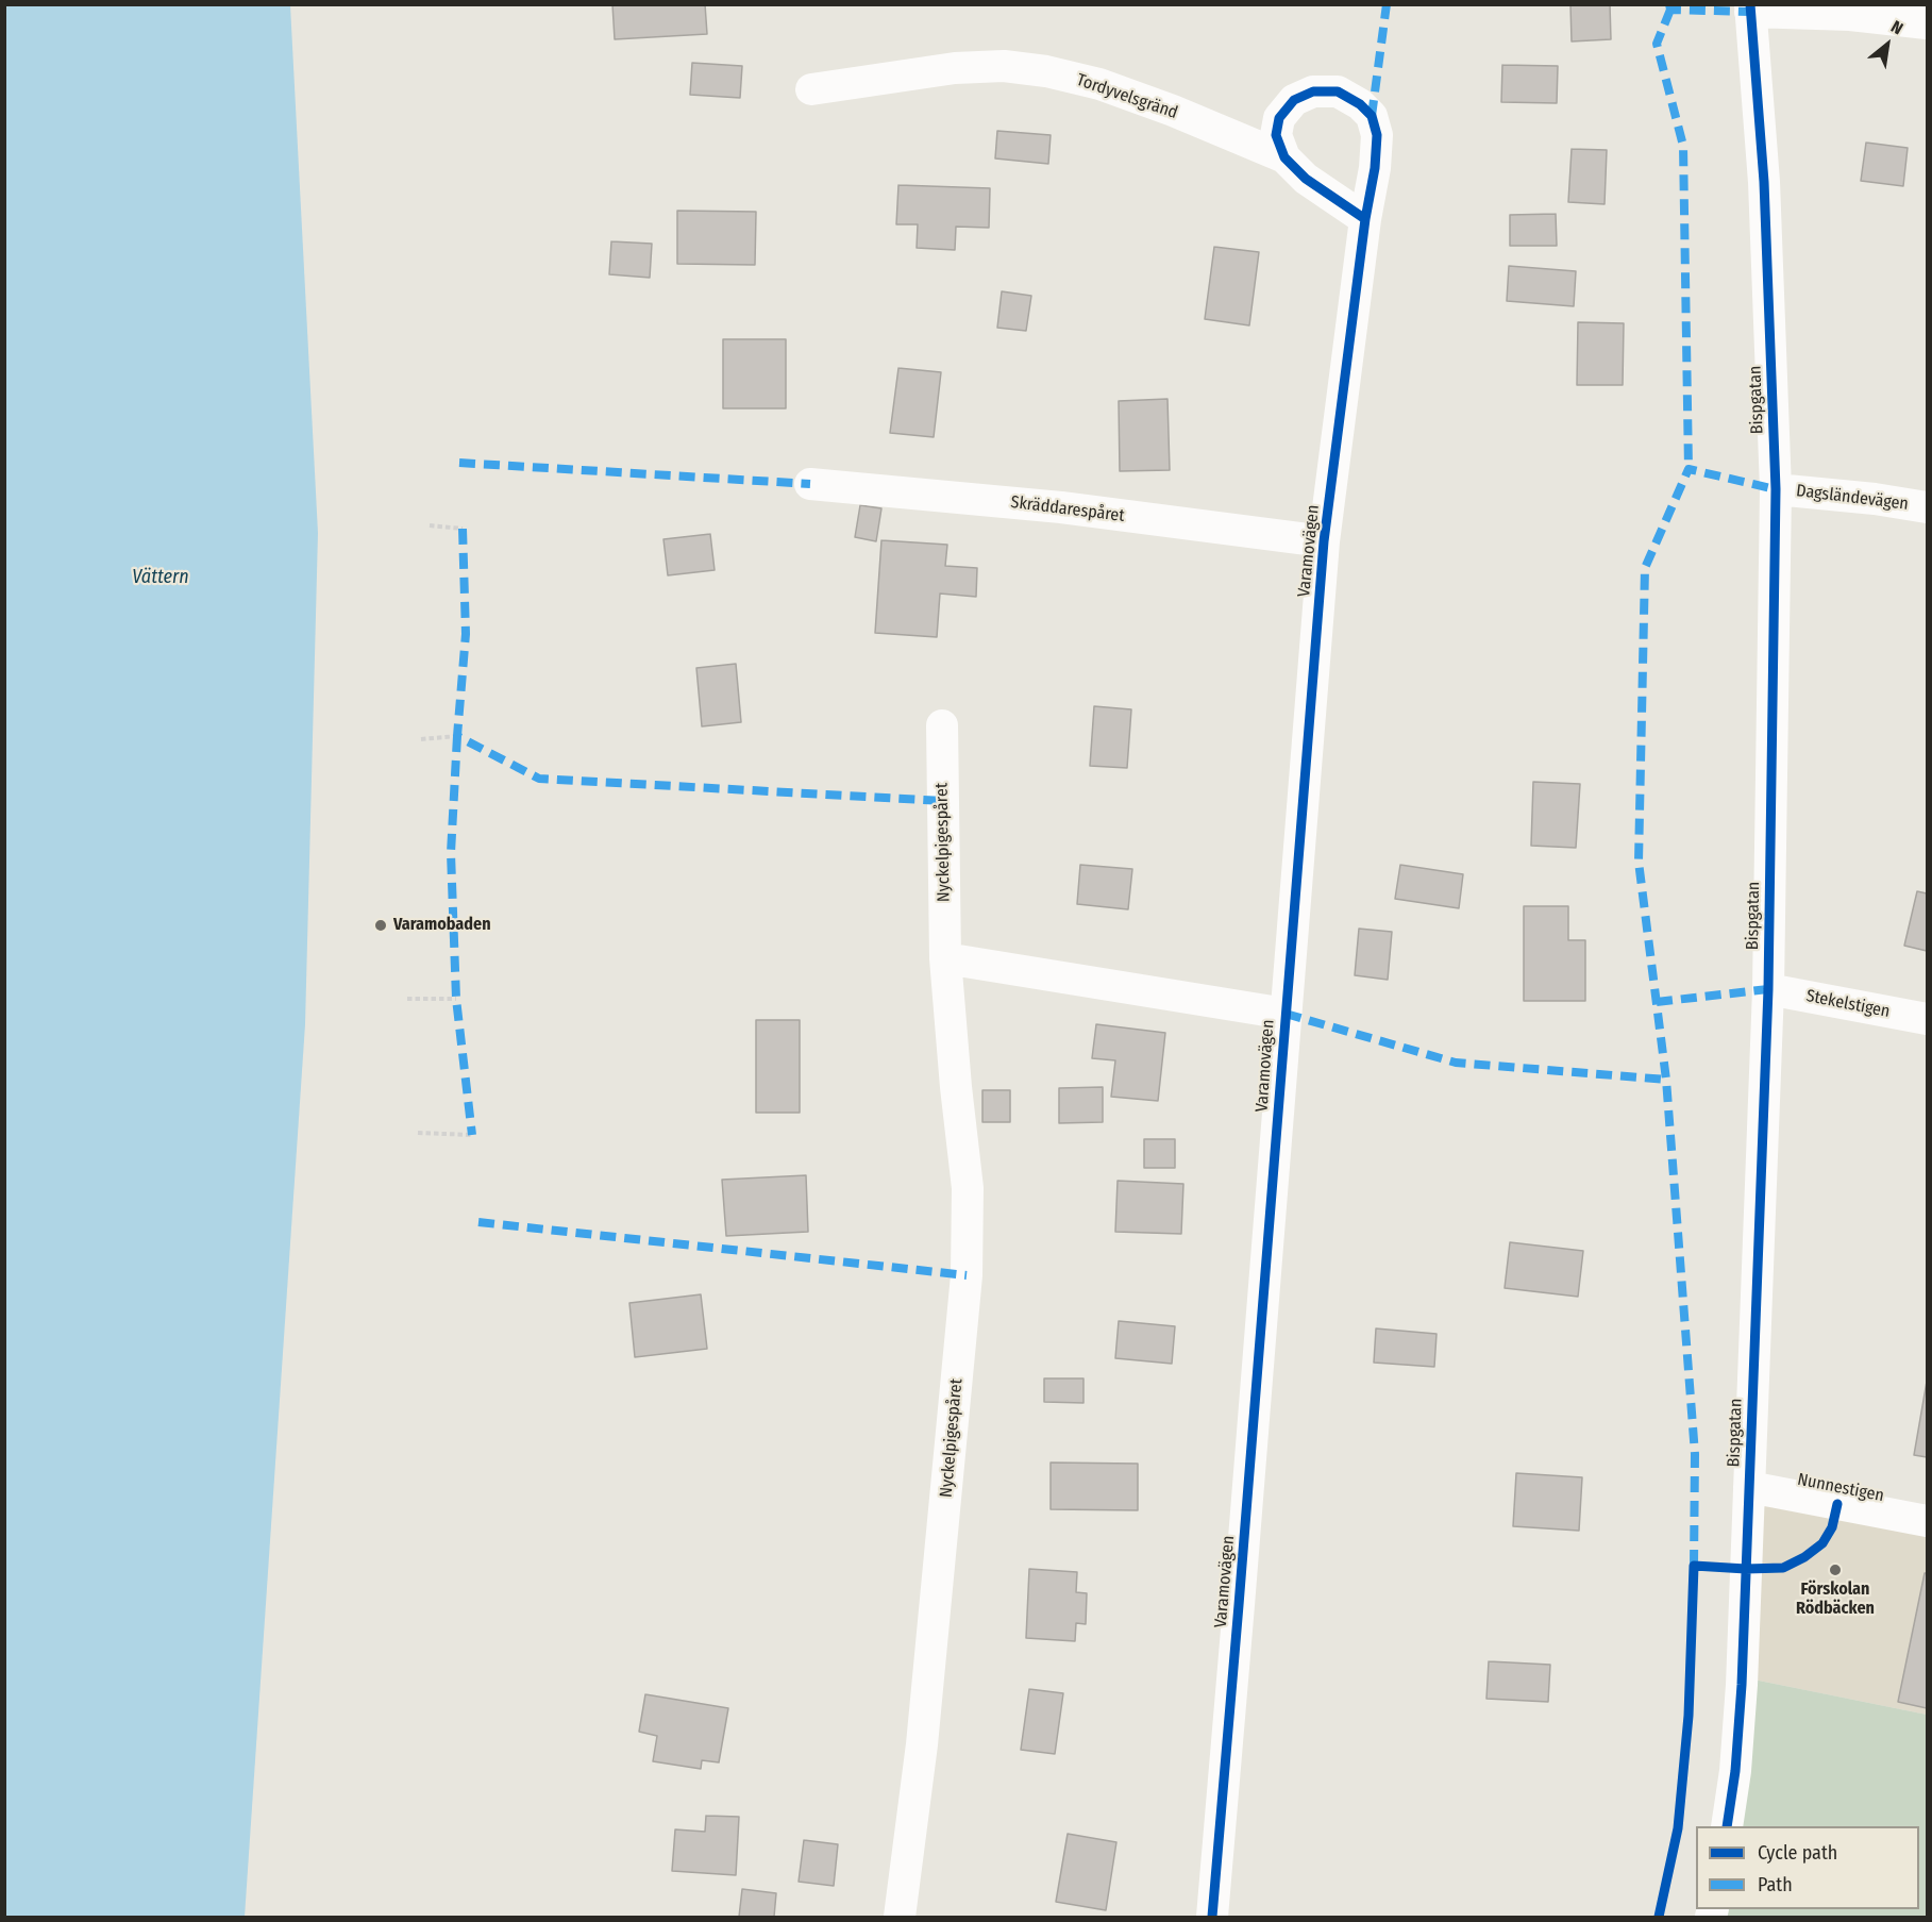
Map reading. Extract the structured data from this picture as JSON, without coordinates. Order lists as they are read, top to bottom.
{
  "streets": {
    "street": [
      "Tordyvelsgränd",
      "Bispgatan",
      "Dagsländevägen",
      "Skräddarespåret",
      "Varamovägen",
      "Nyckelpigespåret",
      "Stekelstigen",
      "Nunnestigen"
    ]
  },
  "crossings": [
    ["Tordyvelsgränd", "Varamovägen"],
    ["Bispgatan", "Dagsländevägen"],
    ["Bispgatan", "Stekelstigen"],
    ["Bispgatan", "Nunnestigen"],
    ["Skräddarespåret", "Varamovägen"]
  ],
  "water": ["Vättern"],
  "places": ["Varamobaden", "Förskolan Rödbäcken"],
  "legend": ["Cycle path", "Path"],
  "north": "top right"
}
